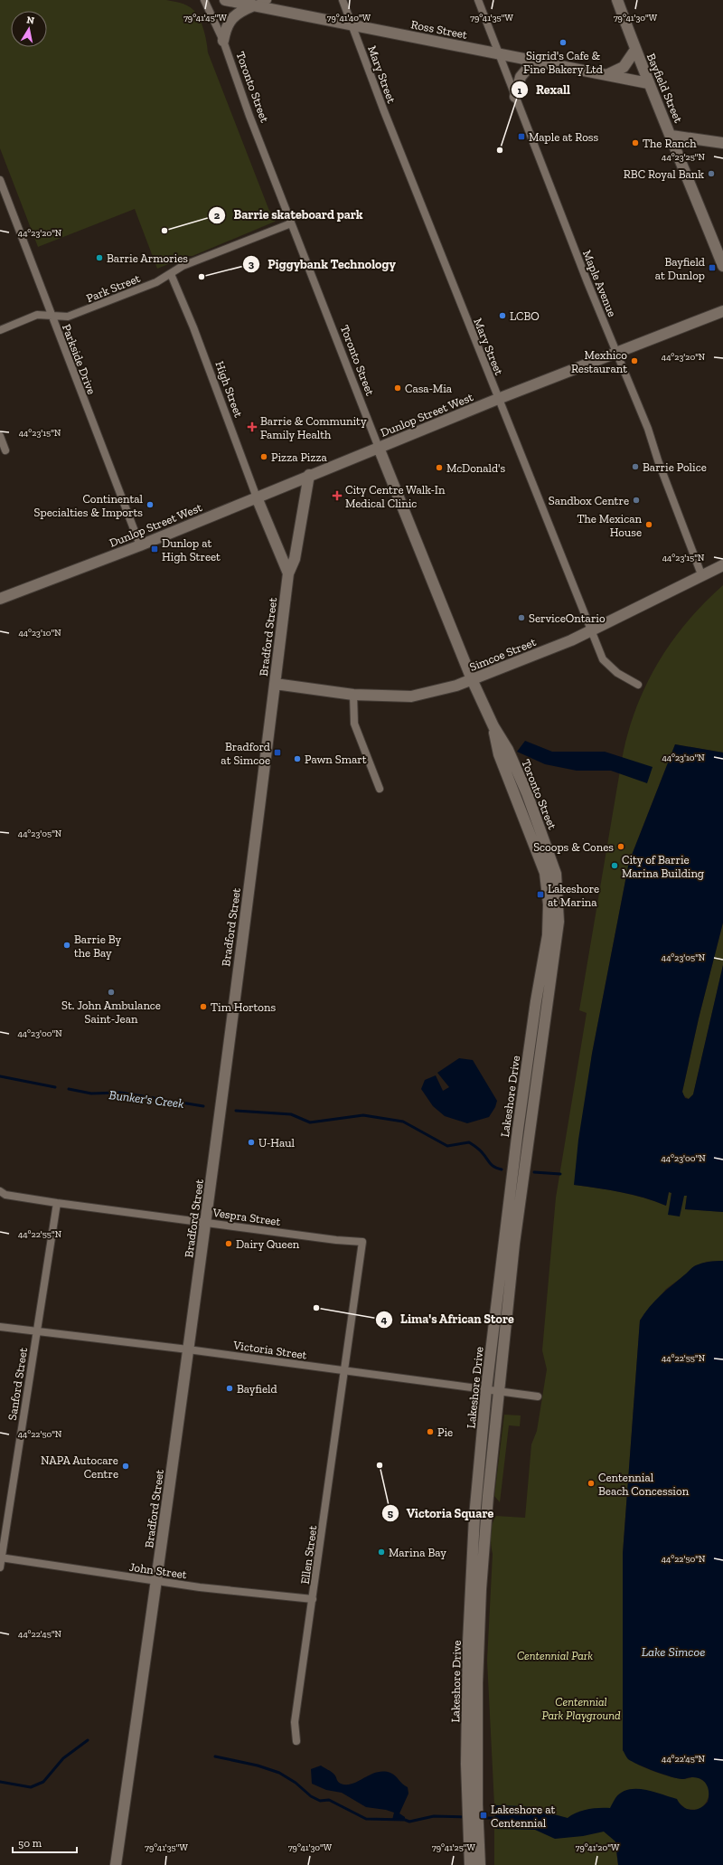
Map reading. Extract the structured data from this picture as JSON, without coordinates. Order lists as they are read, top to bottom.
{
  "streets": {
    "main road": [
      "Ross Street",
      "Toronto Street",
      "Bayfield Street",
      "High Street",
      "Dunlop Street West",
      "Bradford Street",
      "Simcoe Street",
      "Lakeshore Drive"
    ],
    "street": [
      "Mary Street",
      "Maple Avenue",
      "Park Street",
      "Parkside Drive",
      "Vespra Street",
      "Victoria Street",
      "Sanford Street",
      "Ellen Street",
      "John Street"
    ]
  },
  "crossings": [
    ["Ross Street", "Mary Street"],
    ["Ross Street", "Bayfield Street"],
    ["Ross Street", "Maple Avenue"],
    ["Mary Street", "Dunlop Street West"],
    ["Mary Street", "Simcoe Street"],
    ["Toronto Street", "Park Street"],
    ["Toronto Street", "Dunlop Street West"],
    ["Toronto Street", "Simcoe Street"],
    ["Toronto Street", "Lakeshore Drive"],
    ["Maple Avenue", "Dunlop Street West"],
    ["Maple Avenue", "Simcoe Street"],
    ["Park Street", "Parkside Drive"],
    ["Park Street", "High Street"],
    ["Parkside Drive", "Dunlop Street West"],
    ["High Street", "Dunlop Street West"],
    ["High Street", "Bradford Street"],
    ["Bradford Street", "Simcoe Street"],
    ["Bradford Street", "Vespra Street"],
    ["Bradford Street", "Victoria Street"],
    ["Bradford Street", "John Street"],
    ["Lakeshore Drive", "Victoria Street"],
    ["Vespra Street", "Victoria Street"],
    ["Vespra Street", "Sanford Street"],
    ["Vespra Street", "Ellen Street"],
    ["Victoria Street", "Sanford Street"],
    ["Victoria Street", "Ellen Street"],
    ["Sanford Street", "John Street"],
    ["Ellen Street", "John Street"]
  ],
  "water": ["Bunker's Creek", "Lake Simcoe"],
  "parks": ["Centennial Park", "Centennial Park Playground"],
  "places": {
    "other": [
      "Sigrid's Cafe & Fine Bakery Ltd",
      "The Ranch",
      "Rexall",
      "RBC Royal Bank",
      "Barrie skateboard park",
      "Barrie Armories",
      "Piggybank Technology",
      "LCBO",
      "Mexhico Restaurant",
      "Casa-Mia",
      "Pizza Pizza",
      "Barrie Police",
      "McDonald's",
      "Sandbox Centre",
      "Continental Specialties & Imports",
      "The Mexican House",
      "ServiceOntario",
      "Pawn Smart",
      "Scoops & Cones",
      "City of Barrie Marina Building",
      "Barrie By the Bay",
      "St. John Ambulance Saint-Jean",
      "Tim Hortons",
      "U-Haul",
      "Dairy Queen",
      "Lima's African Store",
      "Bayfield",
      "Pie",
      "Victoria Square",
      "NAPA Autocare Centre",
      "Centennial Beach Concession",
      "Marina Bay"
    ],
    "transit": [
      "Maple at Ross",
      "Bayfield at Dunlop",
      "Dunlop at High Street",
      "Bradford at Simcoe",
      "Lakeshore at Marina",
      "Lakeshore at Centennial"
    ],
    "health": ["Barrie & Community Family Health", "City Centre Walk-In Medical Clinic"]
  },
  "scale_bar": "50 m",
  "north": "top",
  "coordinates": [
    "79°41'45\"W",
    "79°41'40\"W",
    "79°41'35\"W",
    "79°41'30\"W",
    "44°23'25\"N",
    "44°23'20\"N",
    "44°23'15\"N",
    "44°23'10\"N",
    "44°23'05\"N",
    "44°23'00\"N",
    "44°22'55\"N",
    "44°22'50\"N",
    "44°22'45\"N",
    "79°41'25\"W",
    "79°41'20\"W"
  ]
}
